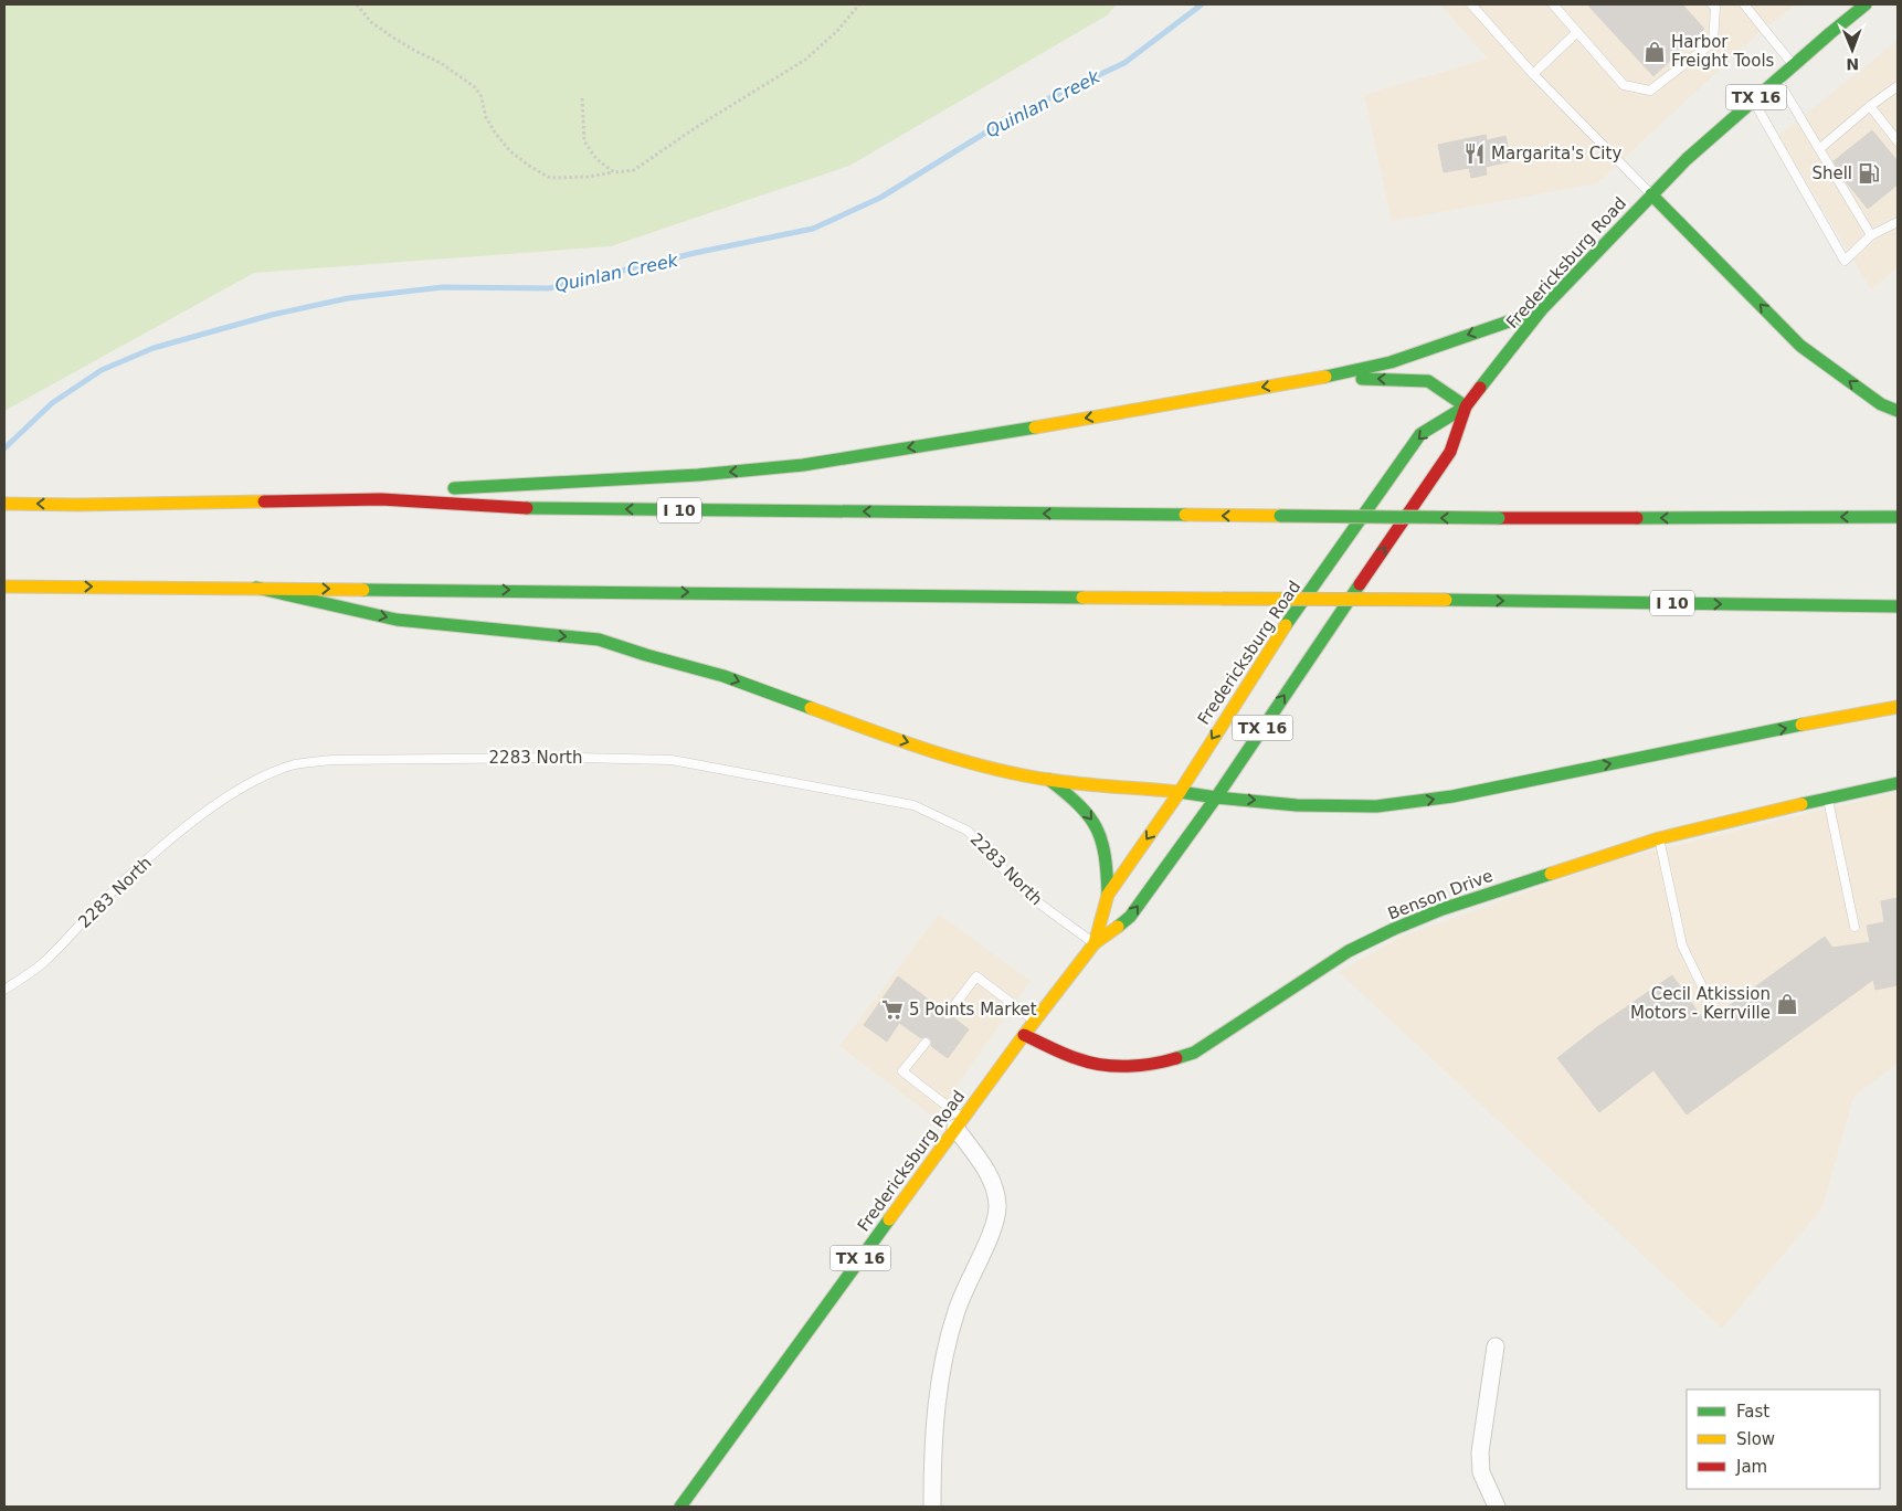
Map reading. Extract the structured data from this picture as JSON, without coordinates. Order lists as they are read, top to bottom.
{
  "streets": {
    "main road": [
      "TX 16",
      "Fredericksburg Road",
      "I 10",
      "Benson Drive"
    ],
    "lane": ["2283 North"]
  },
  "crossings": [
    ["TX 16", "Fredericksburg Road"],
    ["Fredericksburg Road", "2283 North"],
    ["Fredericksburg Road", "Benson Drive"]
  ],
  "water": ["Quinlan Creek"],
  "places": {
    "shop": ["Harbor Freight Tools", "Cecil Atkission Motors - Kerrville"],
    "restaurant": ["Margarita's City"],
    "fuel station": ["Shell"],
    "supermarket": ["5 Points Market"]
  },
  "legend": ["Fast", "Slow", "Jam"],
  "north": "bottom"
}
